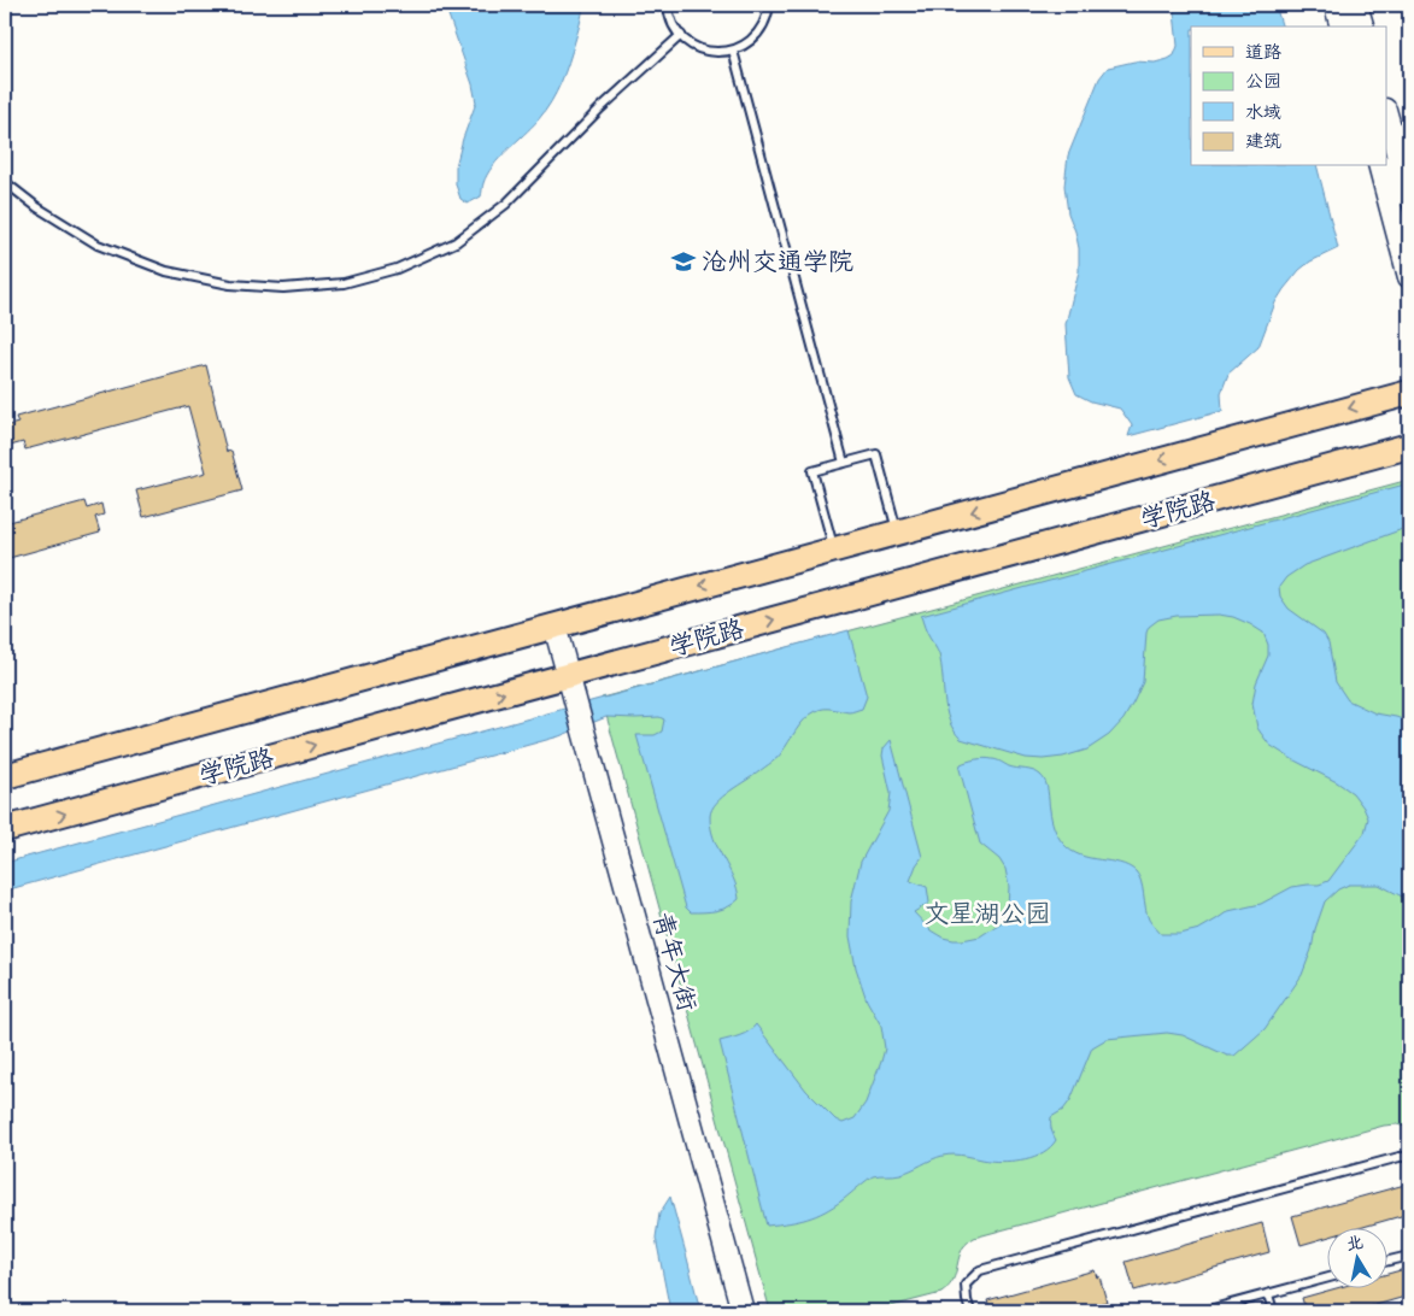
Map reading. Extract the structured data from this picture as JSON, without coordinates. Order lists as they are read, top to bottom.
{
  "streets": {
    "main road": ["学院路"],
    "street": ["青年大街"]
  },
  "crossings": [
    ["学院路", "青年大街"]
  ],
  "parks": ["文星湖公园"],
  "places": {
    "school or university": ["沧州交通学院"]
  },
  "legend": [
    "道路",
    "公园",
    "水域",
    "建筑"
  ],
  "north": "top"
}
